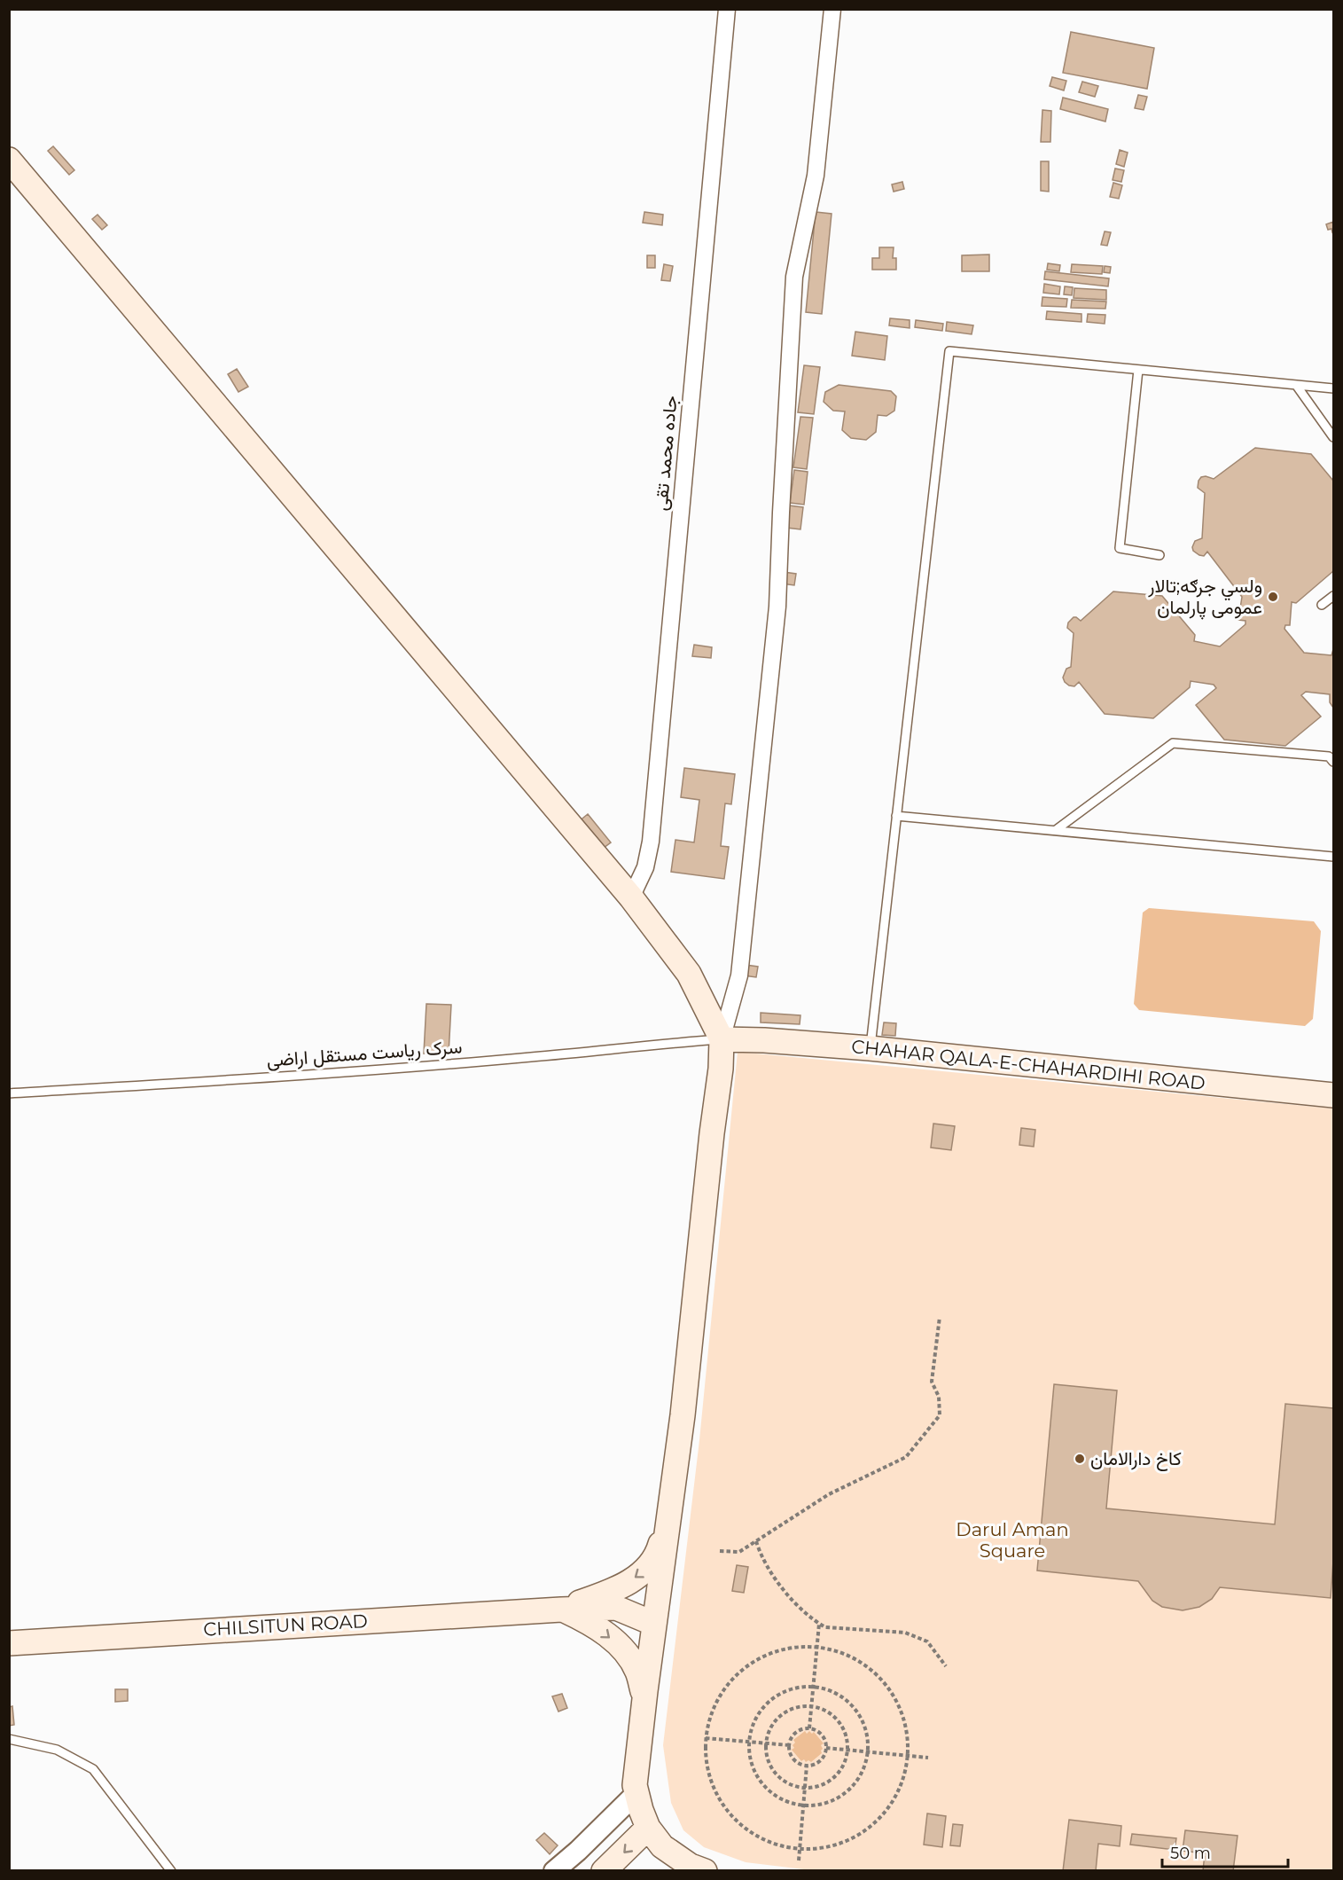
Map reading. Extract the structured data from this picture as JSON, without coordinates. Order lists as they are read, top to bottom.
{
  "streets": {
    "main road": ["CHAHAR QALA-E-CHAHARDIHI ROAD", "CHILSITUN ROAD"],
    "street": ["جاده محمد تقی"],
    "lane": ["سرک ریاست مستقل اراضی"]
  },
  "crossings": [
    ["سرک ریاست مستقل اراضی", "CHAHAR QALA-E-CHAHARDIHI ROAD"]
  ],
  "parks": ["Darul Aman Square"],
  "places": ["ولسي جرګه;تالار عمومی پارلمان", "کاخ دارالامان"],
  "scale_bar": "50 m"
}
